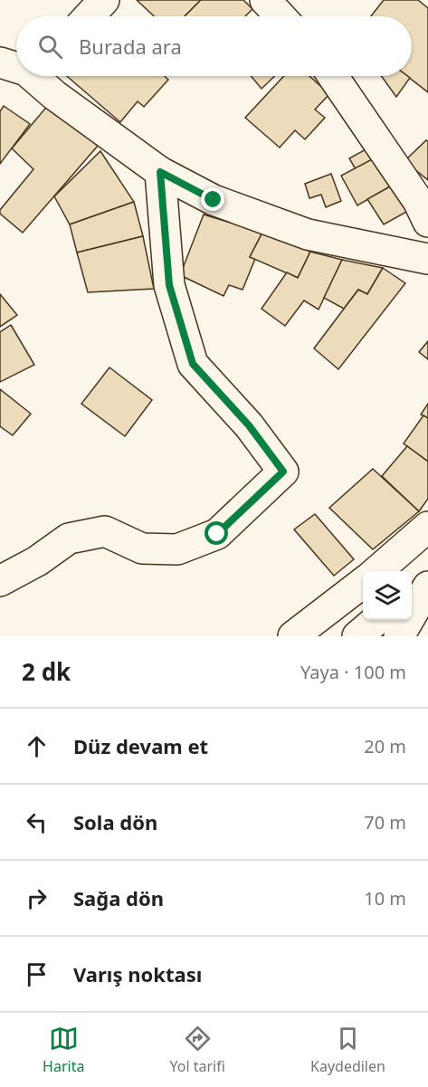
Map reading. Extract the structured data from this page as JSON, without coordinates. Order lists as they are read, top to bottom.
{
  "page": {
    "search": "Burada ara",
    "heading": ["2 dk", "Yaya · 100 m"],
    "list": [
      ["Düz devam et", "20 m"],
      ["Sola dön", "70 m"],
      ["Sağa dön", "10 m"],
      "Varış noktası"
    ],
    "nav": ["Harita", "Yol tarifi", "Kaydedilen"]
  }
}
